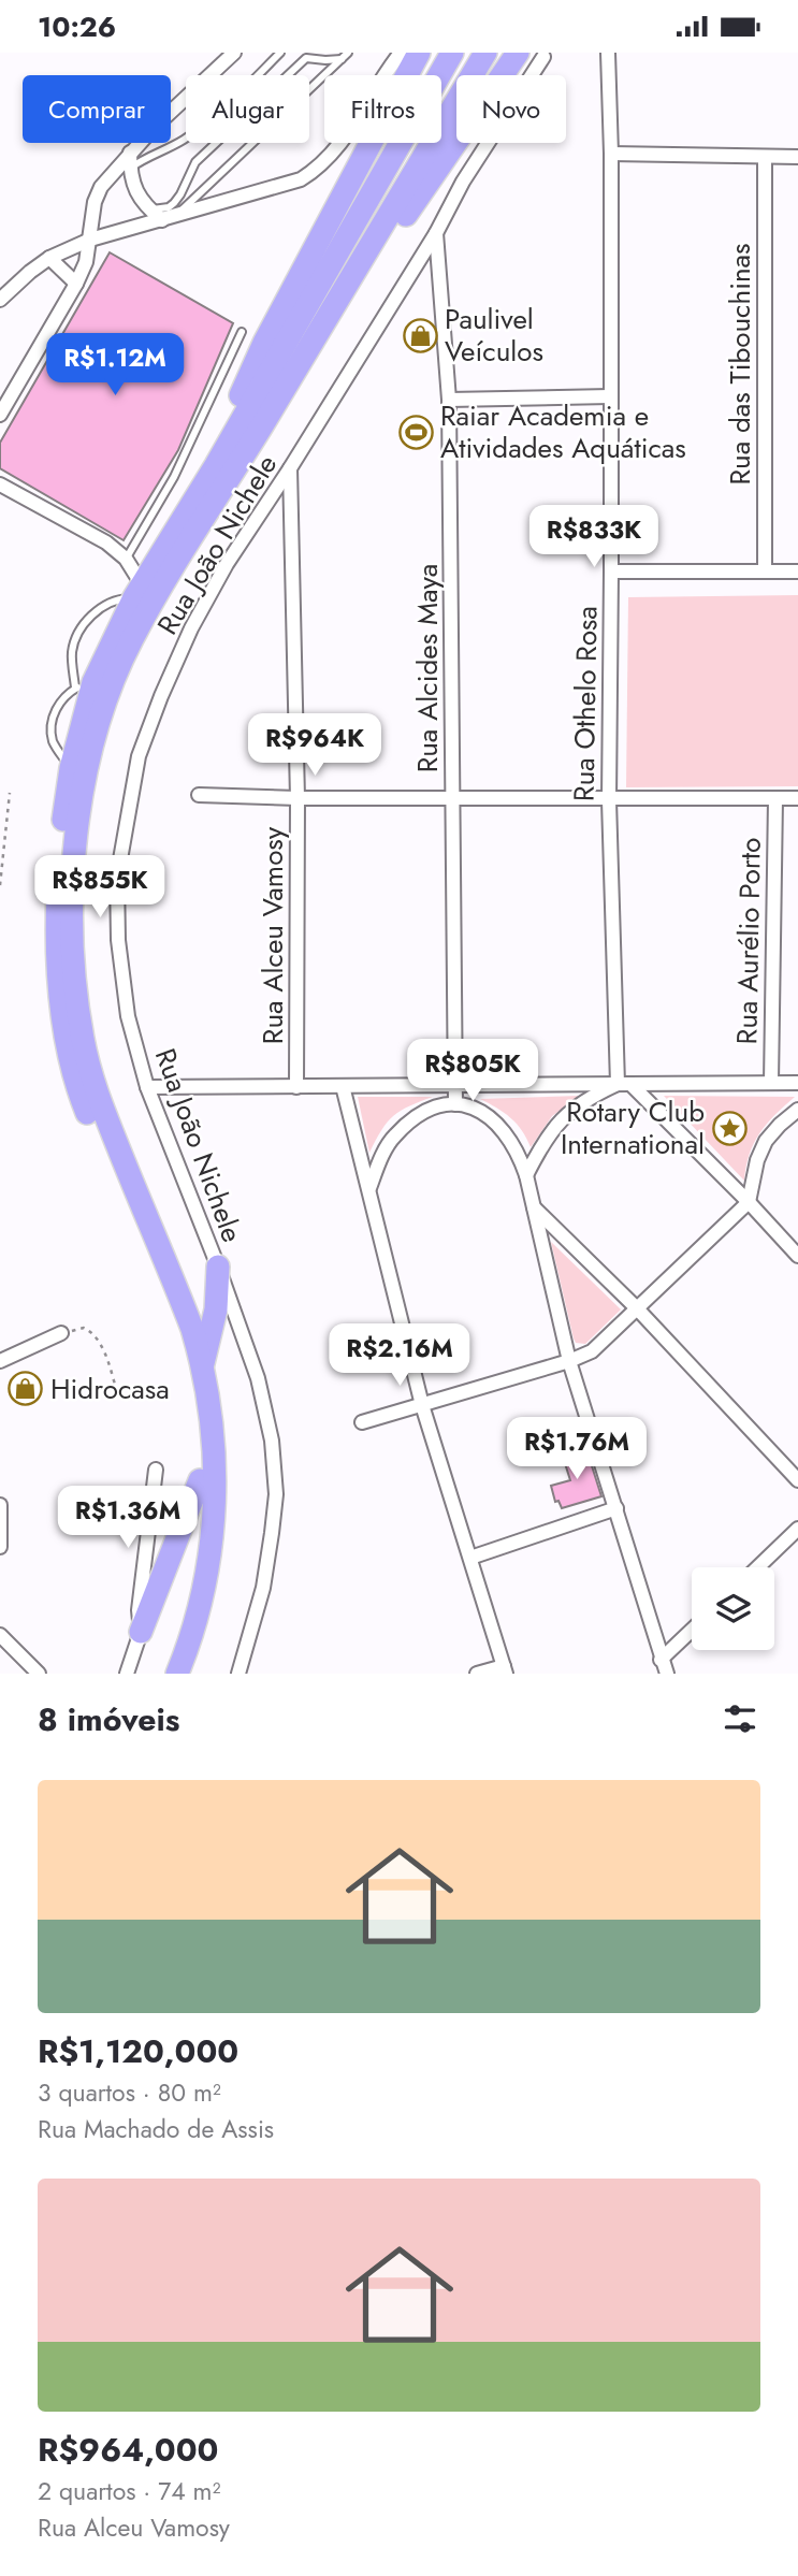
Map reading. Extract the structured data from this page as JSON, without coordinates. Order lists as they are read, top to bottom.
{
  "streets": {
    "street": [
      "Rua das Tibouchinas",
      "Rua João Nichele",
      "Rua Alcides Maya",
      "Rua Othelo Rosa",
      "Rua Alceu Vamosy",
      "Rua Aurélio Porto"
    ]
  },
  "crossings": [
    ["Rua João Nichele", "Rua Alcides Maya"],
    ["Rua João Nichele", "Rua Alceu Vamosy"]
  ],
  "places": {
    "shop": ["Paulivel Veículos", "Hidrocasa"],
    "sports": ["Raiar Academia e Atividades Aquáticas"],
    "place": ["Rotary Club International"]
  },
  "page": {
    "status": "10:26",
    "chip": [
      "Comprar",
      "Alugar",
      "Filtros",
      "Novo"
    ],
    "price": [
      "R$1.12M",
      "R$833K",
      "R$964K",
      "R$855K",
      "R$805K",
      "R$2.16M",
      "R$1.76M",
      "R$1.36M"
    ],
    "heading": "8 imóveis",
    "list": [
      {
        "name": "R$1,120,000",
        "note": "3 quartos · 80 m² · Rua Machado de Assis"
      },
      {
        "name": "R$964,000",
        "note": "2 quartos · 74 m² · Rua Alceu Vamosy"
      }
    ]
  }
}
